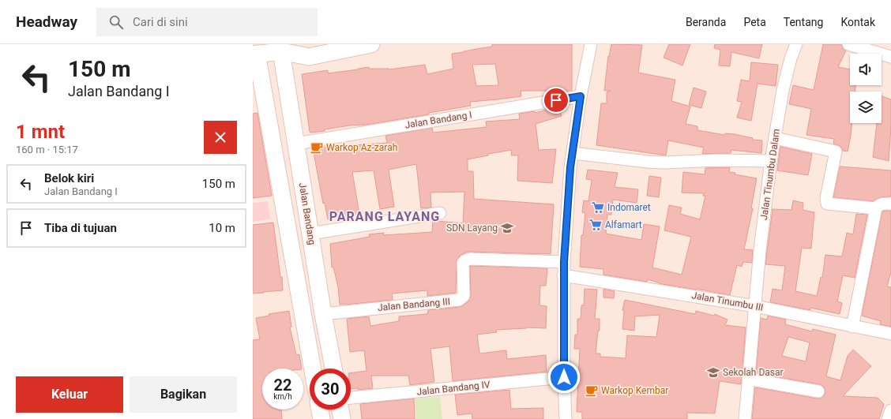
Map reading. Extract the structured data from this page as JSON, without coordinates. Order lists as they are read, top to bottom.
{
  "streets": {
    "main road": ["Jalan Bandang"],
    "street": [
      "Jalan Bandang I",
      "Jalan Tinumbu Dalam",
      "Jalan Tinumbu III",
      "Jalan Bandang III",
      "Jalan Bandang IV"
    ]
  },
  "crossings": [
    ["Jalan Bandang I", "Jalan Bandang"],
    ["Jalan Tinumbu Dalam", "Jalan Tinumbu III"],
    ["Jalan Bandang", "Jalan Bandang III"]
  ],
  "districts": ["PARANG LAYANG"],
  "places": {
    "cafe": ["Warkop Az-zarah", "Warkop Kembar"],
    "supermarket": ["Indomaret", "Alfamart"],
    "school or university": ["SDN Layang", "Sekolah Dasar"]
  },
  "page": {
    "header": "Headway",
    "search": "Cari di sini",
    "nav": [
      "Beranda",
      "Peta",
      "Tentang",
      "Kontak"
    ],
    "turn": ["150 m", "Jalan Bandang I"],
    "heading": ["1 mnt", "160 m · 15:17"],
    "list": [
      {
        "name": "Belok kiri",
        "note": "Jalan Bandang I",
        "value": "150 m"
      },
      {
        "name": "Tiba di tujuan",
        "value": "10 m"
      }
    ],
    "speed": "22 km/h",
    "limit": "30",
    "buttons": ["Keluar", "Bagikan"]
  }
}
